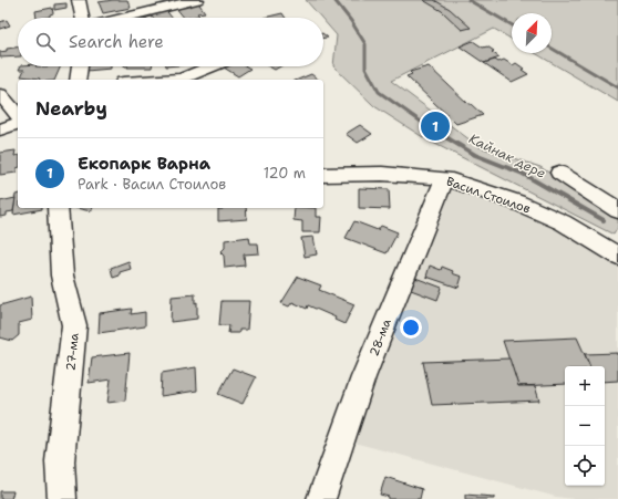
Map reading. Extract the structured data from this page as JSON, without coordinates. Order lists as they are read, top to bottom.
{
  "streets": {
    "street": ["Васил Стоилов", "28-ма", "27-ма"]
  },
  "crossings": [
    ["Васил Стоилов", "28-ма"]
  ],
  "water": ["Кайнак дере"],
  "north": "top right",
  "page": {
    "search": "Search here",
    "heading": "Nearby",
    "pins": "1",
    "list": [
      {
        "mark": "1",
        "name": "Екопарк Варна",
        "note": "Park · Васил Стоилов",
        "value": "120 m"
      }
    ],
    "map_buttons": ["+", "−"]
  }
}
